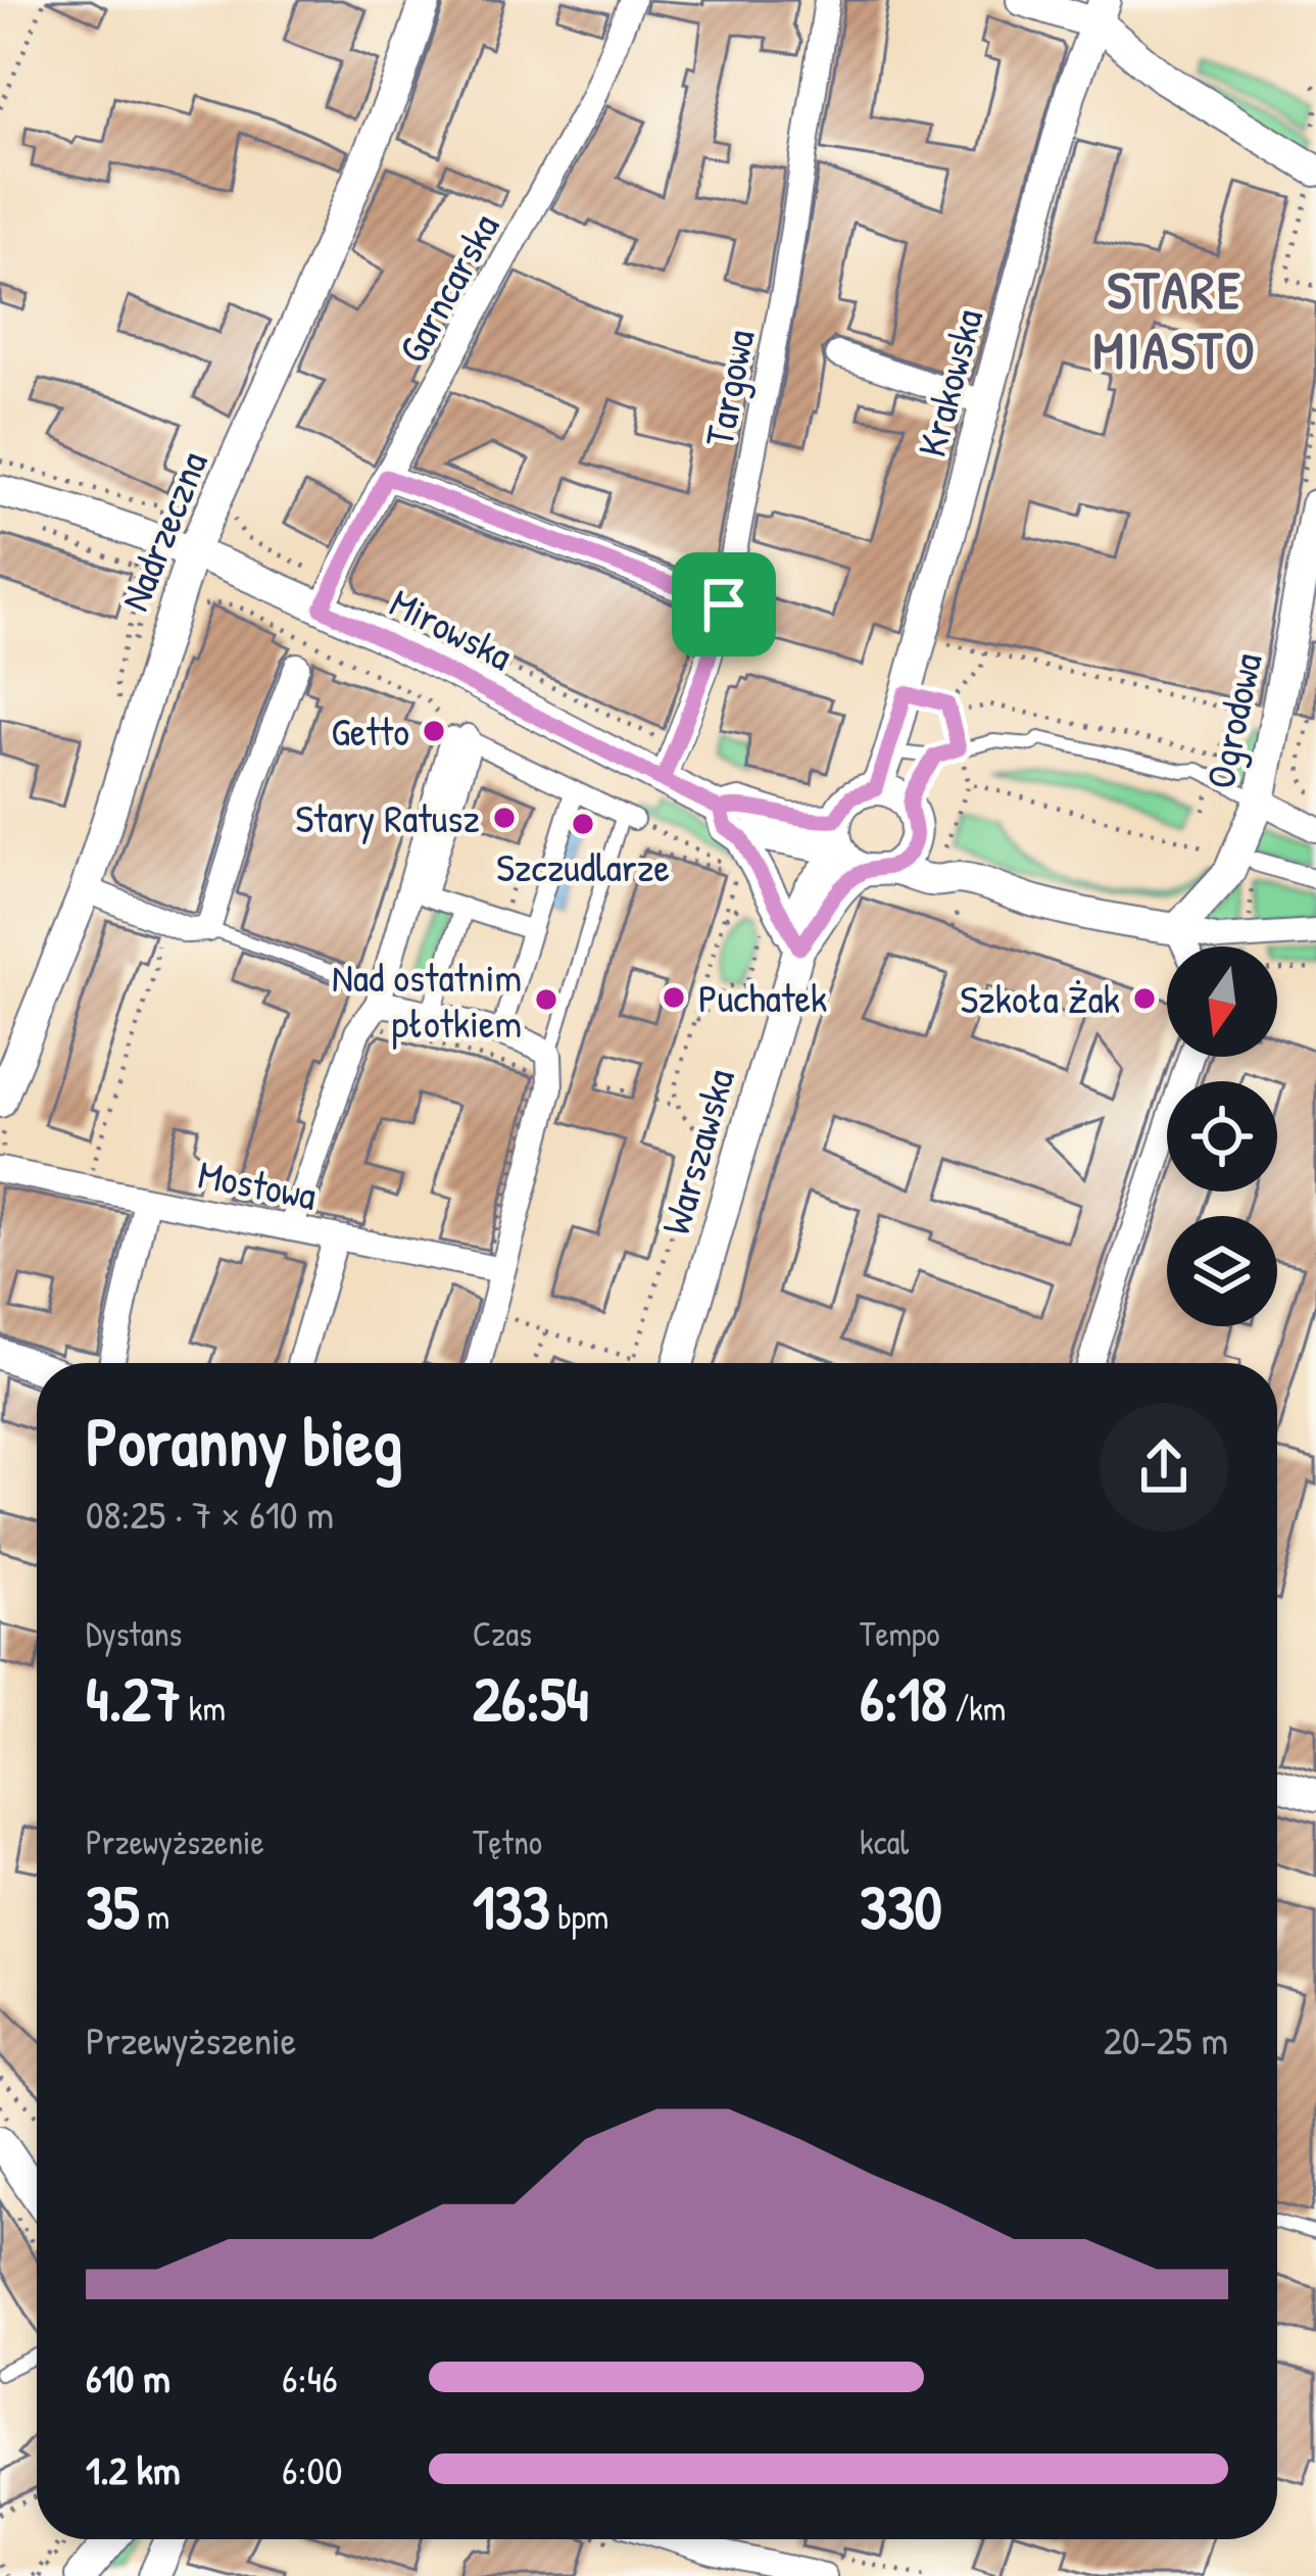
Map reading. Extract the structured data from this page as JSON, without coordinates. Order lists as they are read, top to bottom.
{
  "streets": {
    "street": [
      "Garncarska",
      "Krakowska",
      "Targowa",
      "Nadrzeczna",
      "Mirowska",
      "Ogrodowa",
      "Warszawska",
      "Mostowa"
    ]
  },
  "crossings": [
    ["Garncarska", "Mirowska"],
    ["Targowa", "Mirowska"],
    ["Nadrzeczna", "Mirowska"],
    ["Mirowska", "Warszawska"]
  ],
  "districts": ["STARE MIASTO"],
  "places": [
    "Getto",
    "Stary Ratusz",
    "Szczudlarze",
    "Puchatek",
    "Szkoła Żak",
    "Nad ostatnim płotkiem"
  ],
  "north": "bottom",
  "page": {
    "heading": ["Poranny bieg", "08:25 · 7 × 610 m"],
    "stats": [
      ["Dystans", "4.27 km"],
      ["Czas", "26:54"],
      ["Tempo", "6:18 /km"],
      ["Przewyższenie", "35 m"],
      ["Tętno", "133 bpm"],
      ["kcal", "330"]
    ],
    "chart": ["Przewyższenie", "20–25 m"],
    "list": [
      {
        "name": "610 m",
        "note": "6:46"
      },
      {
        "name": "1.2 km",
        "note": "6:00"
      }
    ]
  }
}
